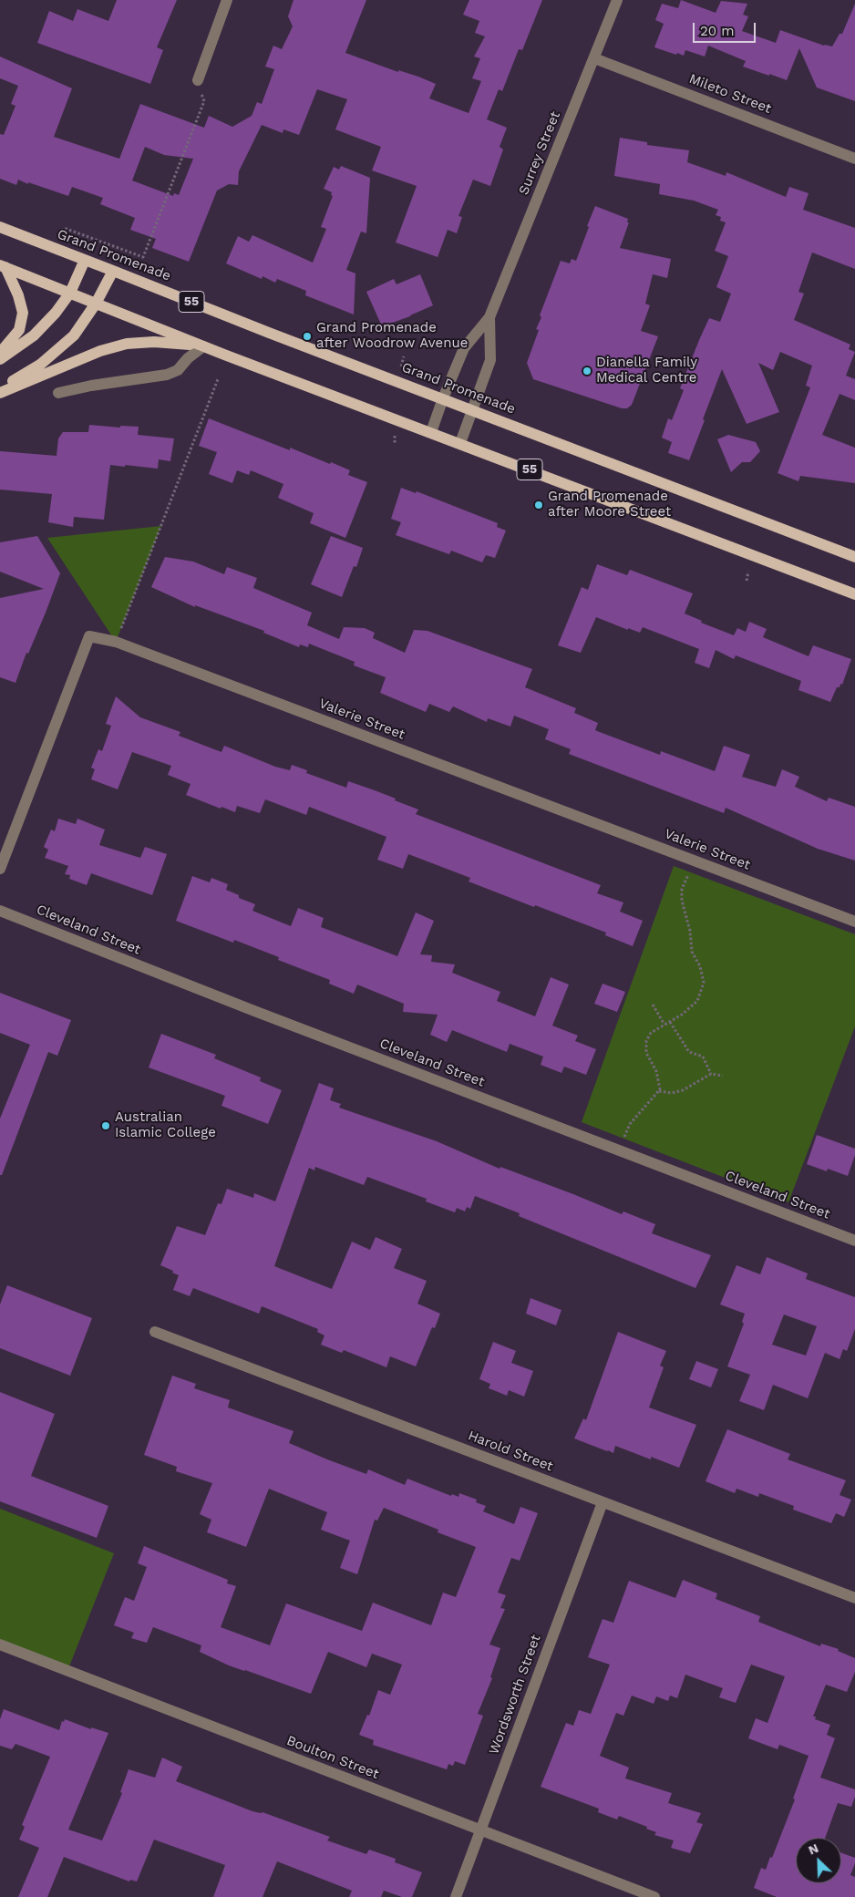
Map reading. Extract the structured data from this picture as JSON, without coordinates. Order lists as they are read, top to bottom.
{
  "streets": {
    "main road": ["Grand Promenade", "55"],
    "street": [
      "Mileto Street",
      "Surrey Street",
      "Valerie Street",
      "Cleveland Street",
      "Harold Street",
      "Wordsworth Street",
      "Boulton Street"
    ]
  },
  "crossings": [
    ["Mileto Street", "Surrey Street"],
    ["Surrey Street", "Grand Promenade"],
    ["Surrey Street", "55"],
    ["Harold Street", "Wordsworth Street"],
    ["Wordsworth Street", "Boulton Street"]
  ],
  "places": [
    "Grand Promenade after Woodrow Avenue",
    "Dianella Family Medical Centre",
    "Grand Promenade after Moore Street",
    "Australian Islamic College"
  ],
  "scale_bar": "20 m",
  "north": "top left"
}
